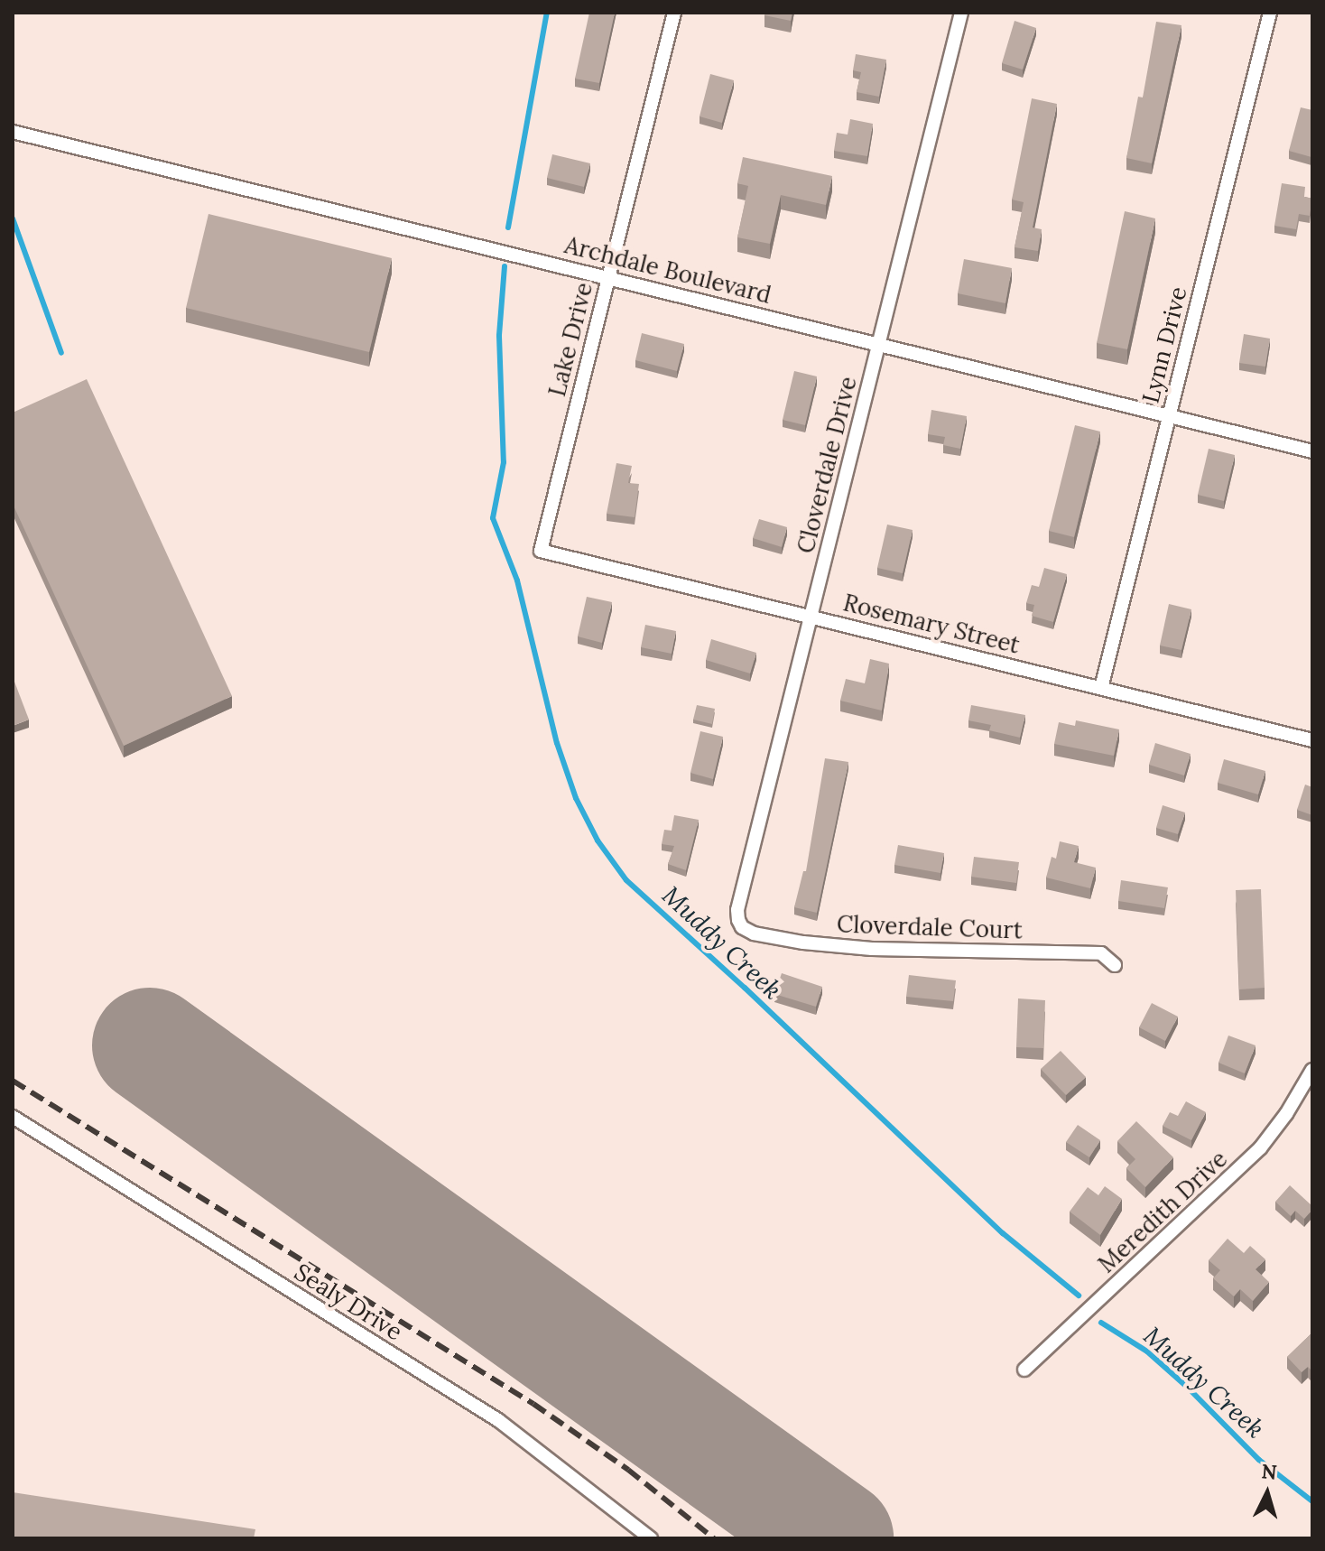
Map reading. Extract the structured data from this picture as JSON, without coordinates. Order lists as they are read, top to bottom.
{
  "streets": {
    "street": [
      "Archdale Boulevard",
      "Lake Drive",
      "Lynn Drive",
      "Cloverdale Drive",
      "Rosemary Street",
      "Cloverdale Court",
      "Meredith Drive",
      "Sealy Drive"
    ]
  },
  "crossings": [
    ["Archdale Boulevard", "Lake Drive"],
    ["Archdale Boulevard", "Lynn Drive"],
    ["Archdale Boulevard", "Cloverdale Drive"],
    ["Lake Drive", "Rosemary Street"],
    ["Lynn Drive", "Rosemary Street"],
    ["Cloverdale Drive", "Rosemary Street"],
    ["Cloverdale Drive", "Cloverdale Court"]
  ],
  "water": ["Muddy Creek"],
  "north": "top"
}
